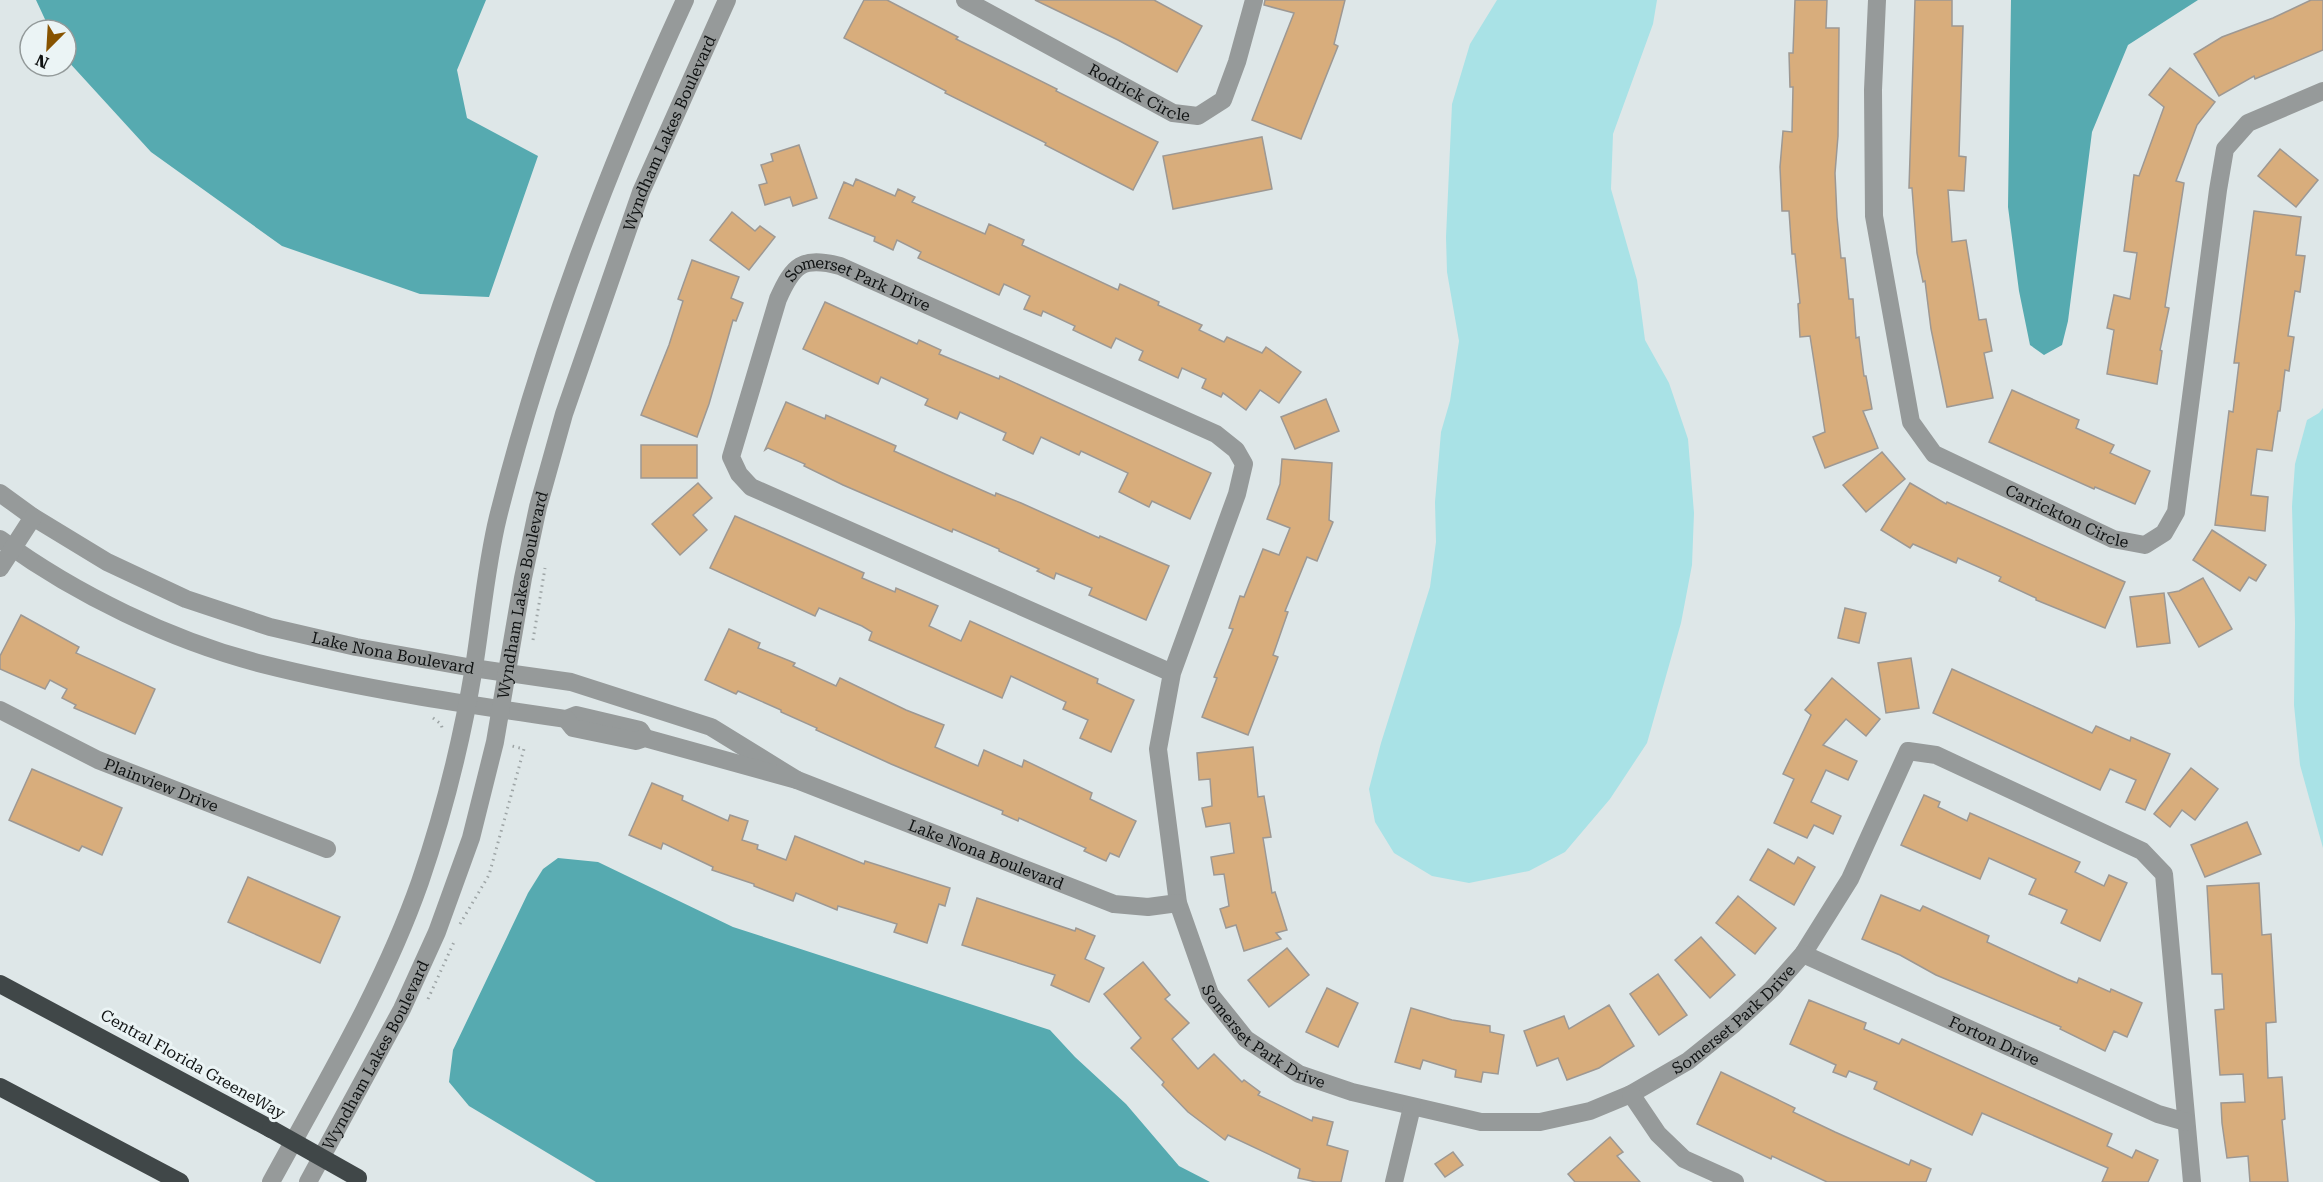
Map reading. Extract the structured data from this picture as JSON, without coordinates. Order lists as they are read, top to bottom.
{
  "streets": {
    "highway": ["Central Florida GreeneWay"],
    "street": [
      "Rodrick Circle",
      "Wyndham Lakes Boulevard",
      "Somerset Park Drive",
      "Carrickton Circle",
      "Lake Nona Boulevard",
      "Plainview Drive",
      "Forton Drive"
    ]
  },
  "crossings": [
    ["Wyndham Lakes Boulevard", "Lake Nona Boulevard"],
    ["Somerset Park Drive", "Lake Nona Boulevard"],
    ["Somerset Park Drive", "Forton Drive"]
  ],
  "north": "bottom left"
}
